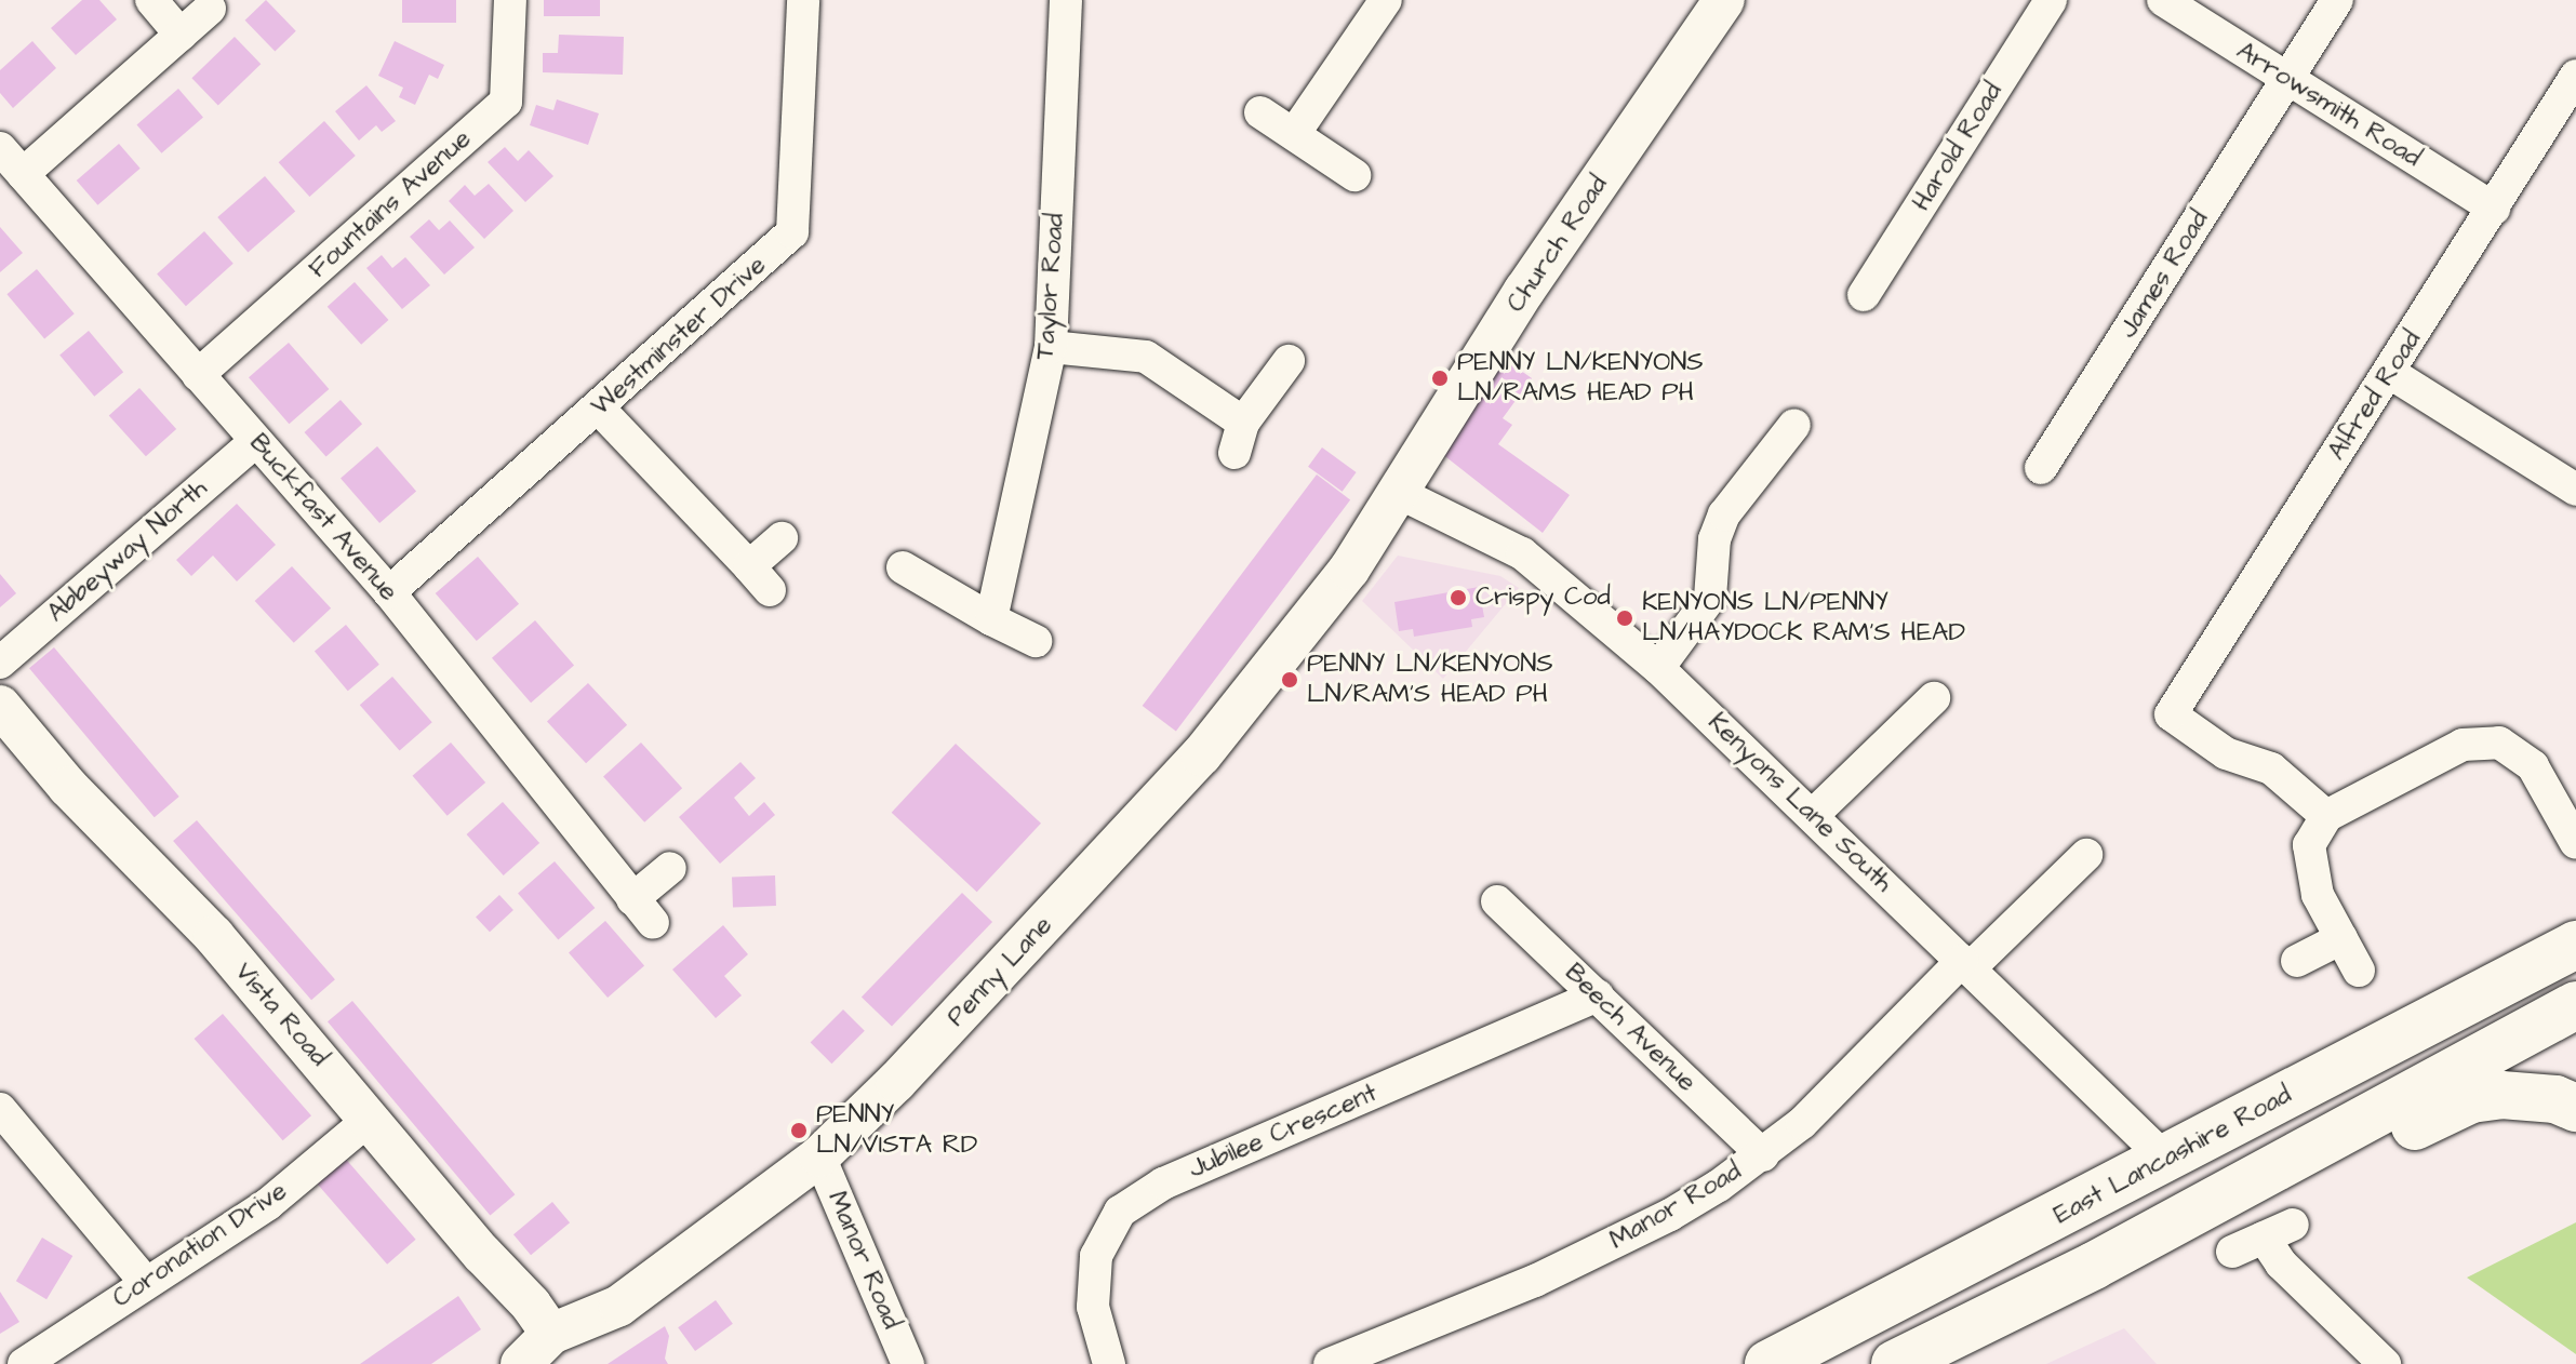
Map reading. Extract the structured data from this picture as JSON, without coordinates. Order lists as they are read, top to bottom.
{
  "streets": {
    "highway": ["East Lancashire Road"],
    "main road": ["Church Road", "Penny Lane", "Vista Road"],
    "street": [
      "Arrowsmith Road",
      "Harold Road",
      "Fountains Avenue",
      "James Road",
      "Taylor Road",
      "Westminster Drive",
      "Alfred Road",
      "Buckfast Avenue",
      "Abbeyway North",
      "Kenyons Lane South",
      "Beech Avenue",
      "Jubilee Crescent",
      "Manor Road",
      "Coronation Drive"
    ]
  },
  "crossings": [
    ["Arrowsmith Road", "James Road"],
    ["Arrowsmith Road", "Alfred Road"],
    ["Fountains Avenue", "Buckfast Avenue"],
    ["Church Road", "Kenyons Lane South"],
    ["Church Road", "Penny Lane"],
    ["Westminster Drive", "Buckfast Avenue"],
    ["Buckfast Avenue", "Abbeyway North"],
    ["Kenyons Lane South", "Penny Lane"],
    ["Kenyons Lane South", "East Lancashire Road"],
    ["Kenyons Lane South", "Manor Road"],
    ["Penny Lane", "Vista Road"],
    ["Penny Lane", "Manor Road"],
    ["Vista Road", "Coronation Drive"],
    ["Beech Avenue", "Jubilee Crescent"],
    ["Beech Avenue", "Manor Road"]
  ],
  "places": [
    "PENNY LN/KENYONS LN/RAMS HEAD PH",
    "Crispy Cod",
    "KENYONS LN/PENNY LN/HAYDOCK RAM'S HEAD",
    "PENNY LN/KENYONS LN/RAM'S HEAD PH",
    "PENNY LN/VISTA RD"
  ]
}
